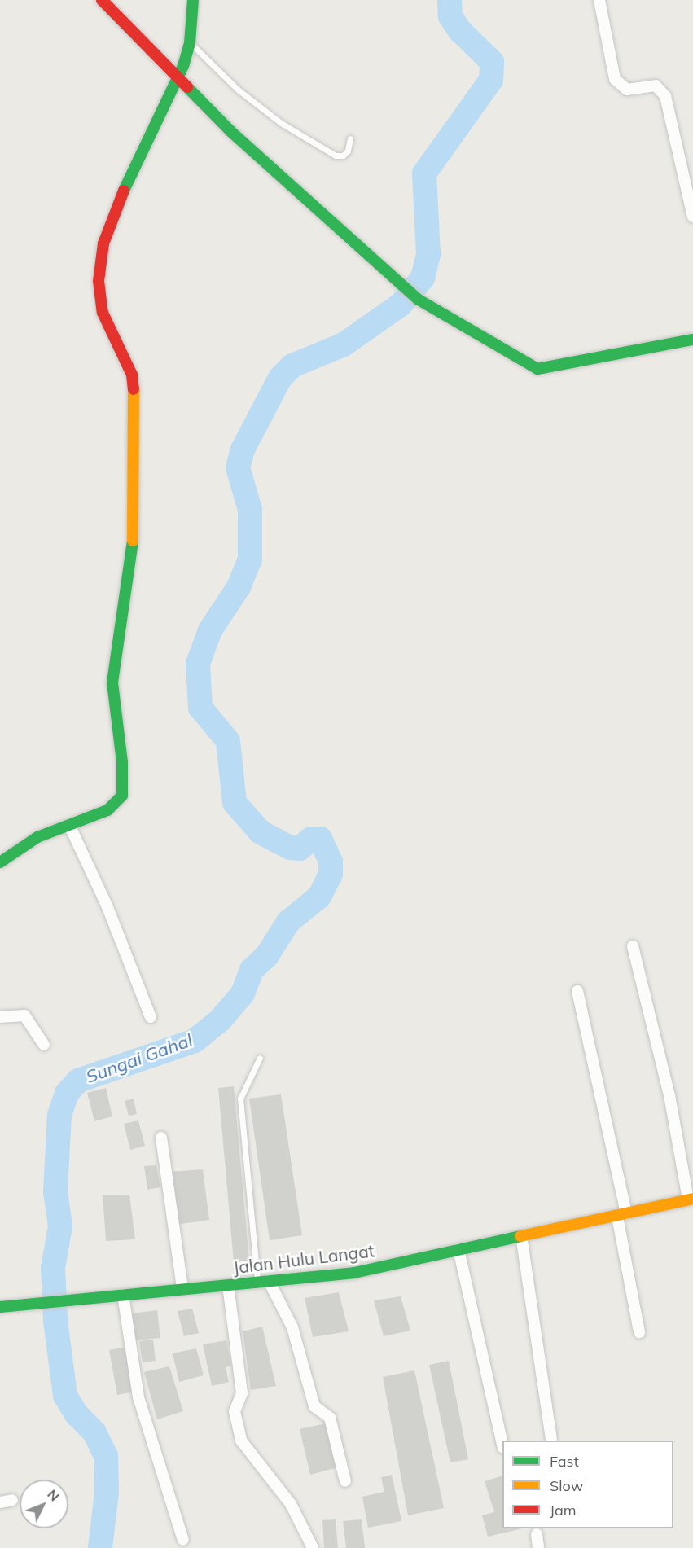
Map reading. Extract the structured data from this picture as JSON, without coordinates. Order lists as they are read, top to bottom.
{
  "streets": {
    "street": ["Jalan Hulu Langat"]
  },
  "water": ["Sungai Gahal"],
  "legend": ["Fast", "Slow", "Jam"],
  "north": "top right"
}
